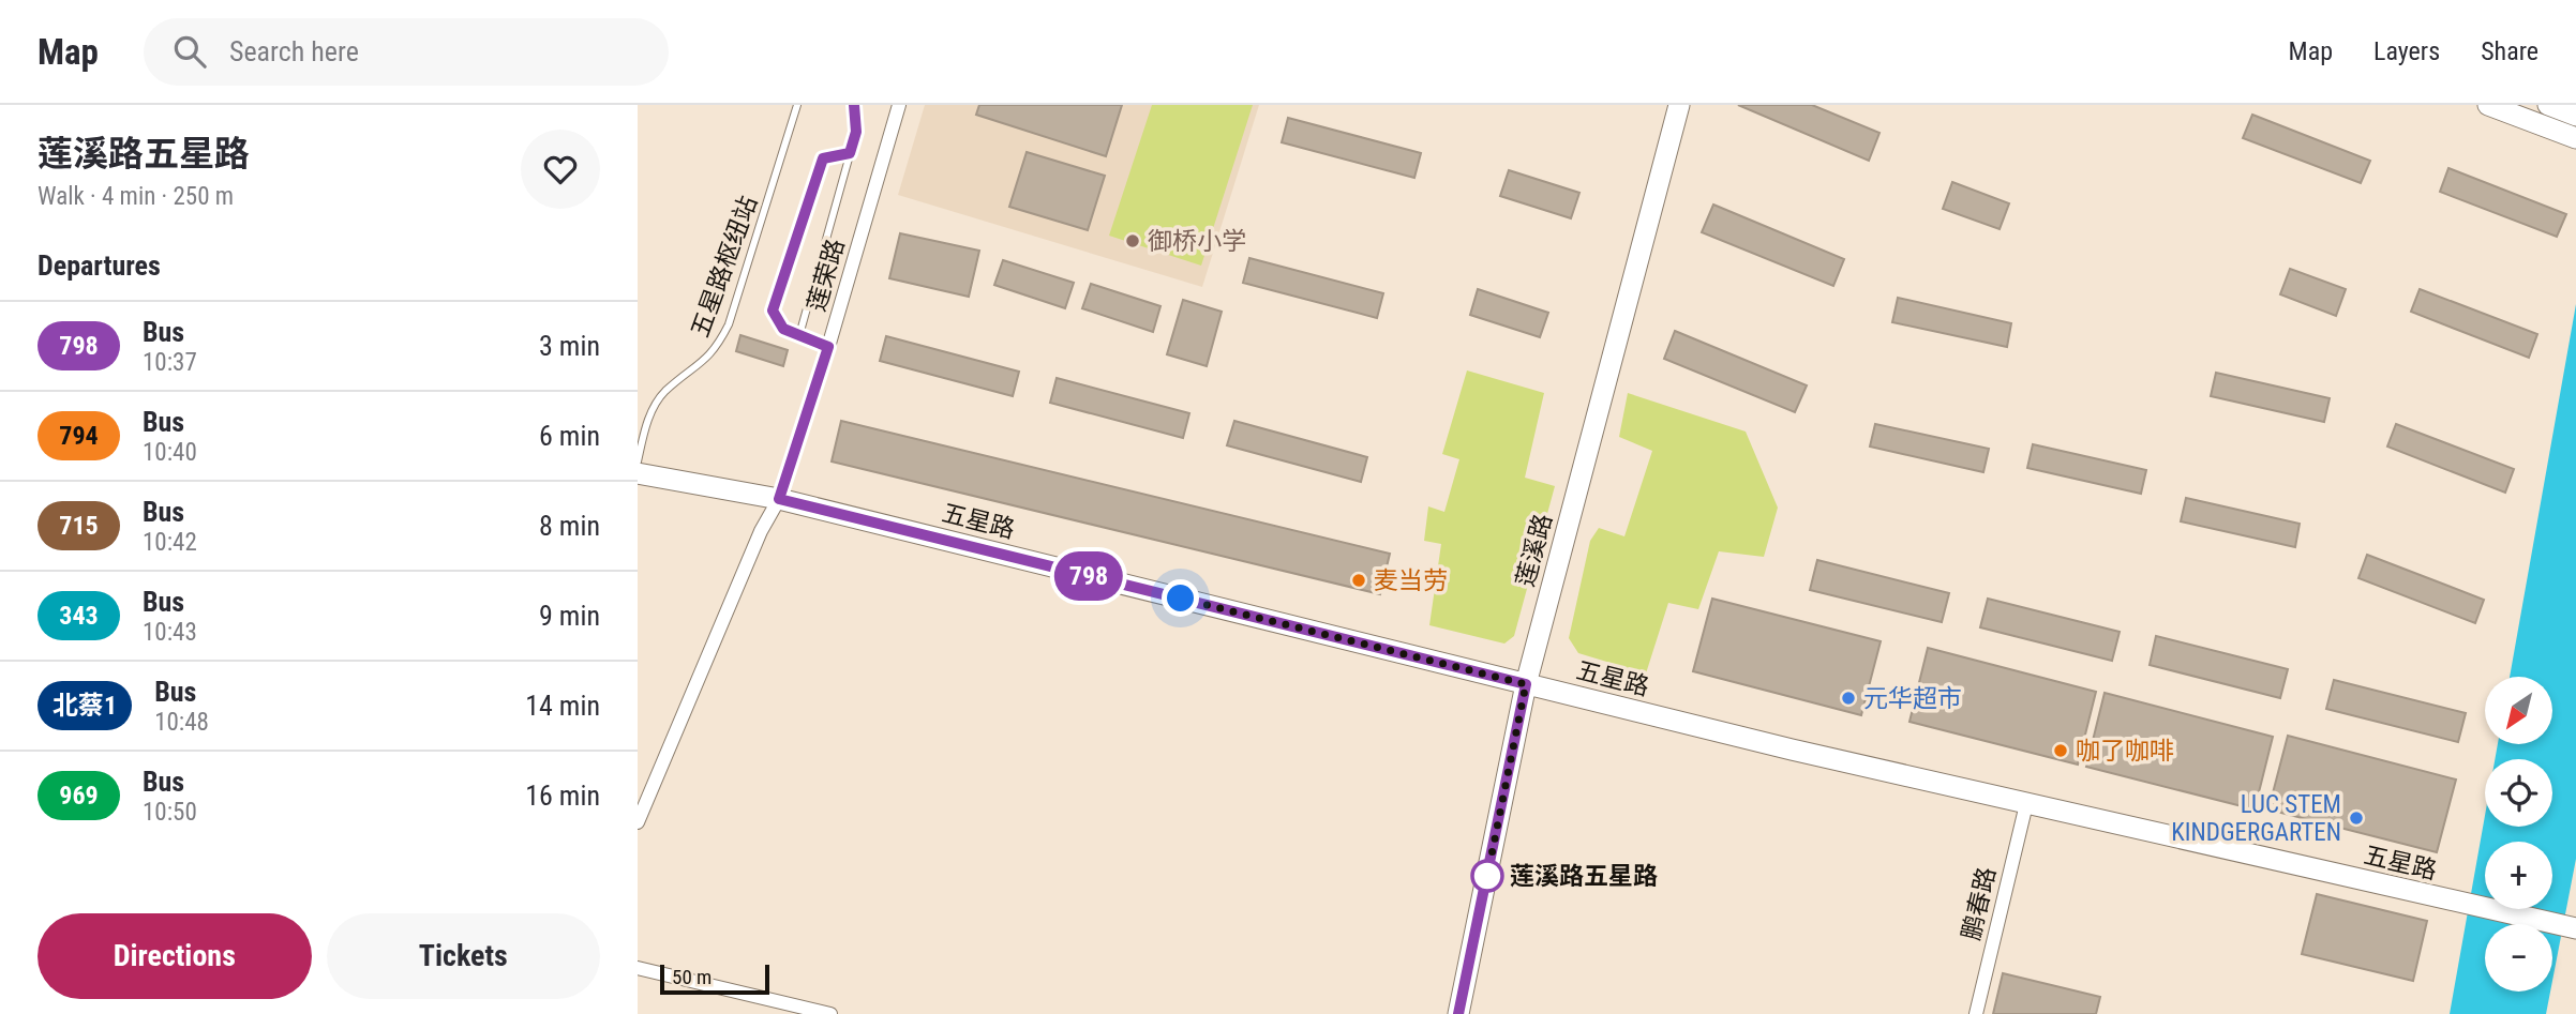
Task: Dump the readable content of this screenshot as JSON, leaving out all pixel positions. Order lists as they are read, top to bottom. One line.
{"streets":{"street":["莲荣路","五星路","莲溪路","鹏春路"],"lane":["五星路枢纽站"]},"crossings":[["莲荣路","五星路"],["五星路","莲溪路"],["五星路","鹏春路"]],"places":["御桥小学","麦当劳","元华超市","咖了咖啡","LUC STEM KINDGERGARTEN","莲溪路五星路"],"lines":["bus line 798"],"scale_bar":"50 m","north":"bottom left","page":{"header":"Map","search":"Search here","nav":["Map","Layers","Share"],"heading":[["莲溪路五星路","Walk · 4 min · 250 m"],"Departures"],"on_map":"798","list":[{"mark":"798","name":"Bus","note":"10:37","value":"3 min"},{"mark":"794","name":"Bus","note":"10:40","value":"6 min"},{"mark":"715","name":"Bus","note":"10:42","value":"8 min"},{"mark":"343","name":"Bus","note":"10:43","value":"9 min"},{"mark":"北蔡1","name":"Bus","note":"10:48","value":"14 min"},{"mark":"969","name":"Bus","note":"10:50","value":"16 min"}],"map_buttons":["+","−"],"buttons":["Directions","Tickets"],"scale":"50 m"}}
